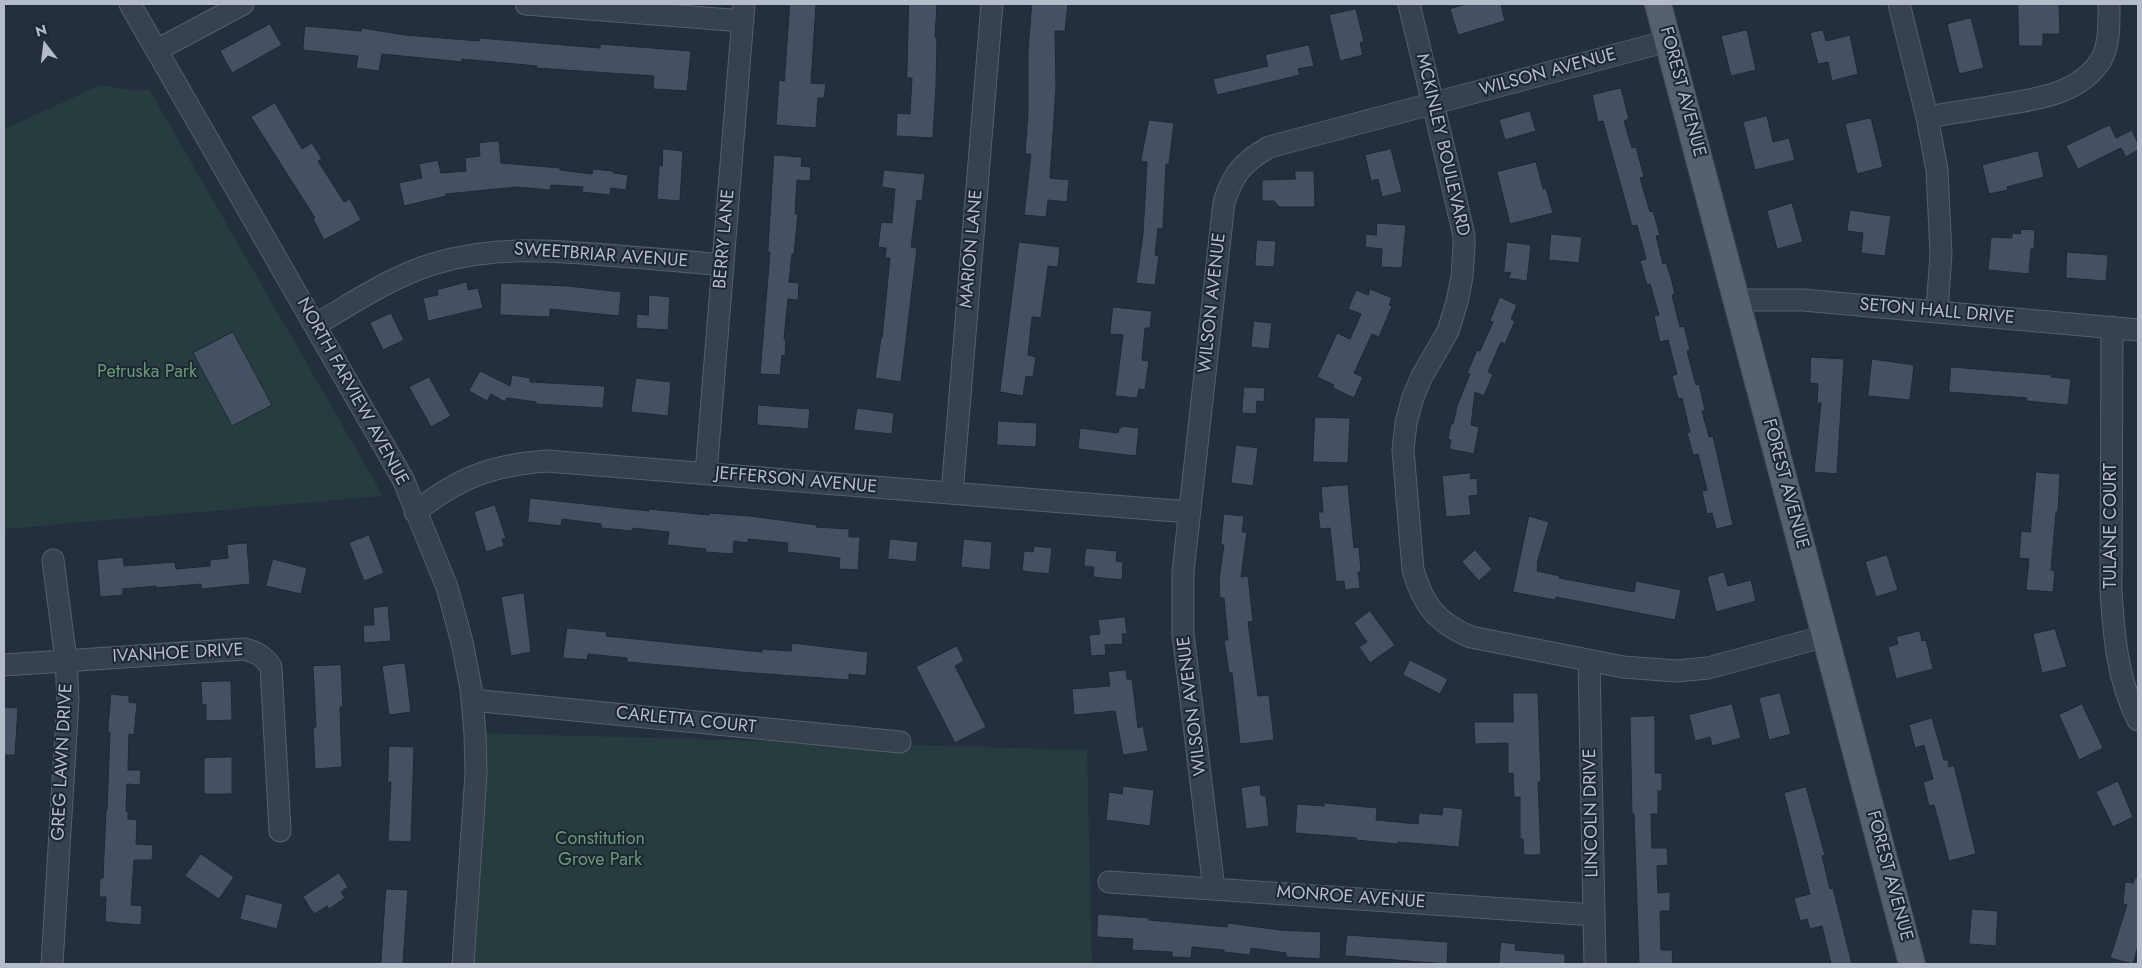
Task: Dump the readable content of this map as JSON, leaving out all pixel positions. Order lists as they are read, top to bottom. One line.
{"streets":{"main road":["FOREST AVENUE"],"street":["WILSON AVENUE","MCKINLEY BOULEVARD","BERRY LANE","MARION LANE","SWEETBRIAR AVENUE","SETON HALL DRIVE","NORTH FARVIEW AVENUE","JEFFERSON AVENUE","TULANE COURT","IVANHOE DRIVE","CARLETTA COURT","GREG LAWN DRIVE","LINCOLN DRIVE","MONROE AVENUE"]},"crossings":[["WILSON AVENUE","FOREST AVENUE"],["WILSON AVENUE","MCKINLEY BOULEVARD"],["WILSON AVENUE","JEFFERSON AVENUE"],["WILSON AVENUE","MONROE AVENUE"],["FOREST AVENUE","MCKINLEY BOULEVARD"],["FOREST AVENUE","SETON HALL DRIVE"],["MCKINLEY BOULEVARD","LINCOLN DRIVE"],["BERRY LANE","SWEETBRIAR AVENUE"],["BERRY LANE","JEFFERSON AVENUE"],["MARION LANE","JEFFERSON AVENUE"],["SWEETBRIAR AVENUE","NORTH FARVIEW AVENUE"],["SETON HALL DRIVE","TULANE COURT"],["NORTH FARVIEW AVENUE","JEFFERSON AVENUE"],["NORTH FARVIEW AVENUE","CARLETTA COURT"],["IVANHOE DRIVE","GREG LAWN DRIVE"],["LINCOLN DRIVE","MONROE AVENUE"]],"parks":["Petruska Park","Constitution Grove Park"],"north":"top"}
